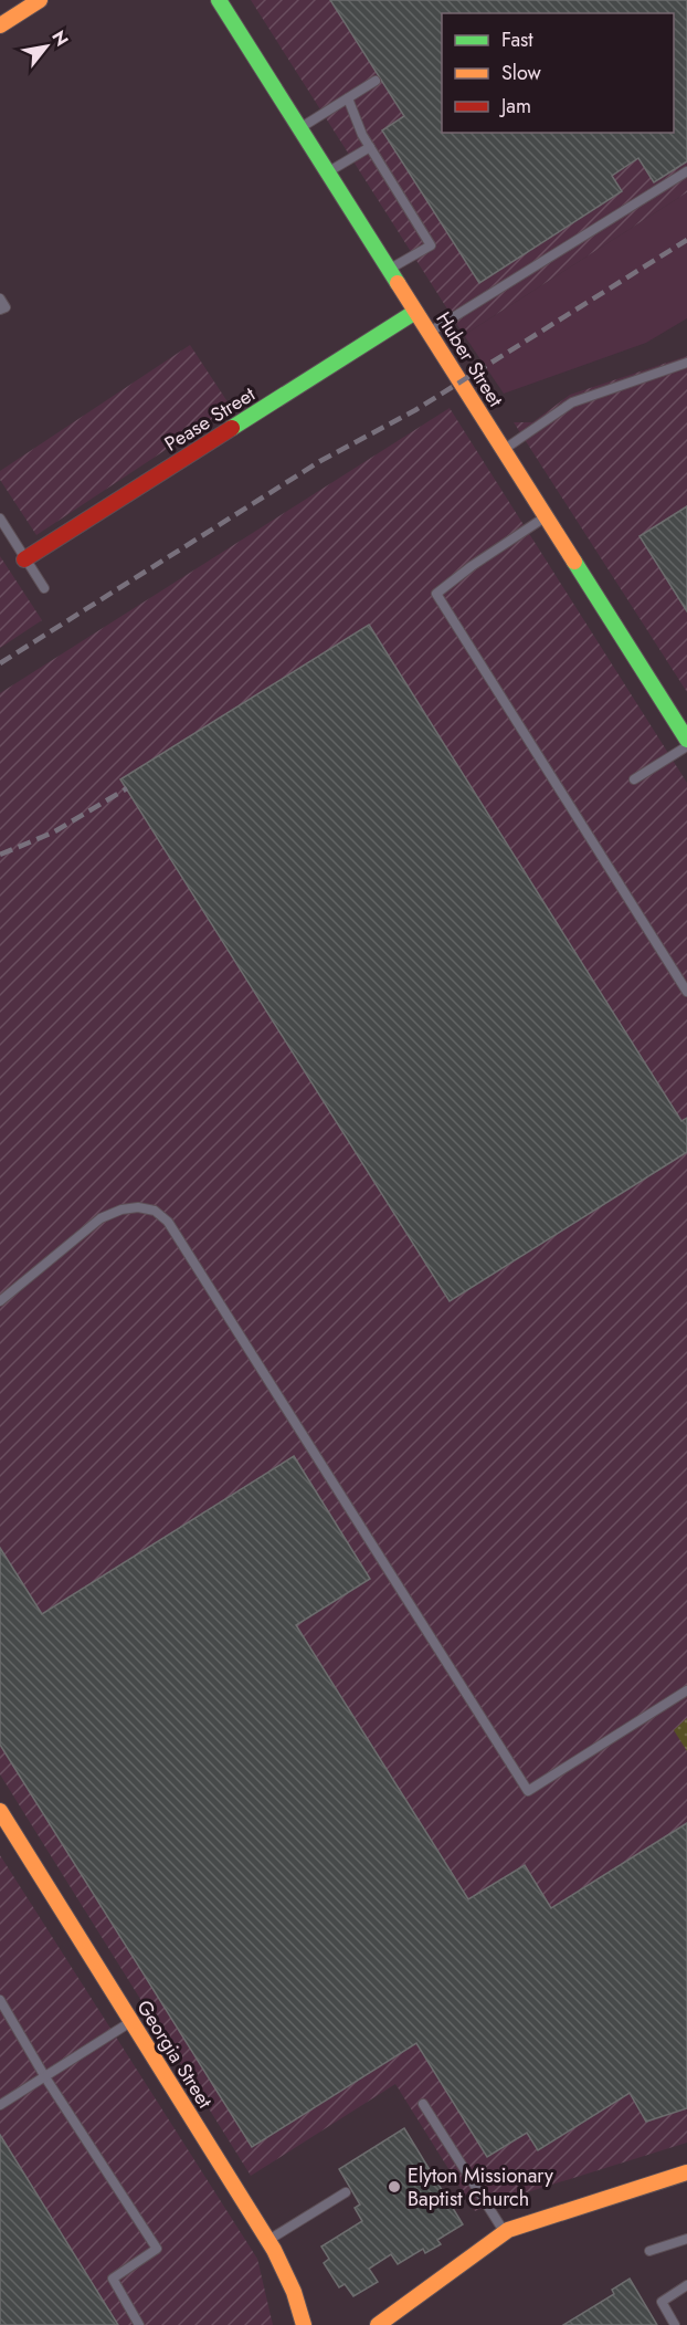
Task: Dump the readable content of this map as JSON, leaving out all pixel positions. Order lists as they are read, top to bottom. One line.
{"streets":{"street":["Huber Street","Pease Street","Georgia Street"]},"crossings":[["Huber Street","Pease Street"]],"places":["Elyton Missionary Baptist Church"],"legend":["Fast","Slow","Jam"],"north":"top right"}
